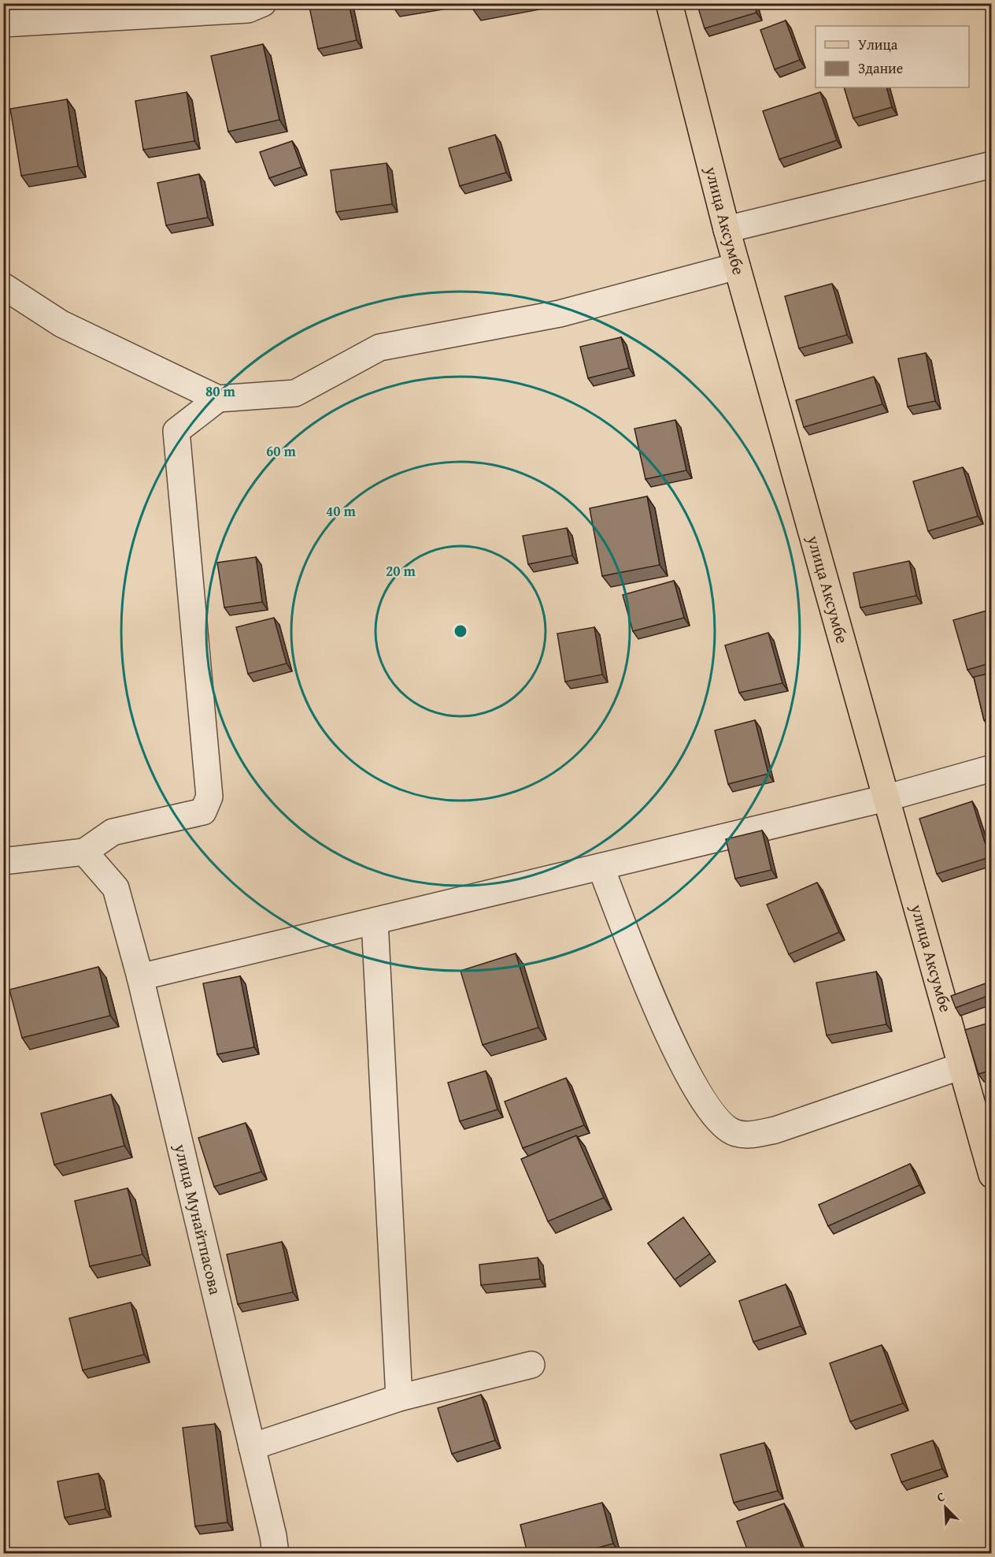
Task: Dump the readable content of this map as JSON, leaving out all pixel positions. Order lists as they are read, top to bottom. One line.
{"streets":{"main road":["улица Аксумбе"],"street":["улица Мунайтпасова"]},"legend":["Улица","Здание"],"north":"top left","rings":["80 m","60 m","40 m","20 m"]}
